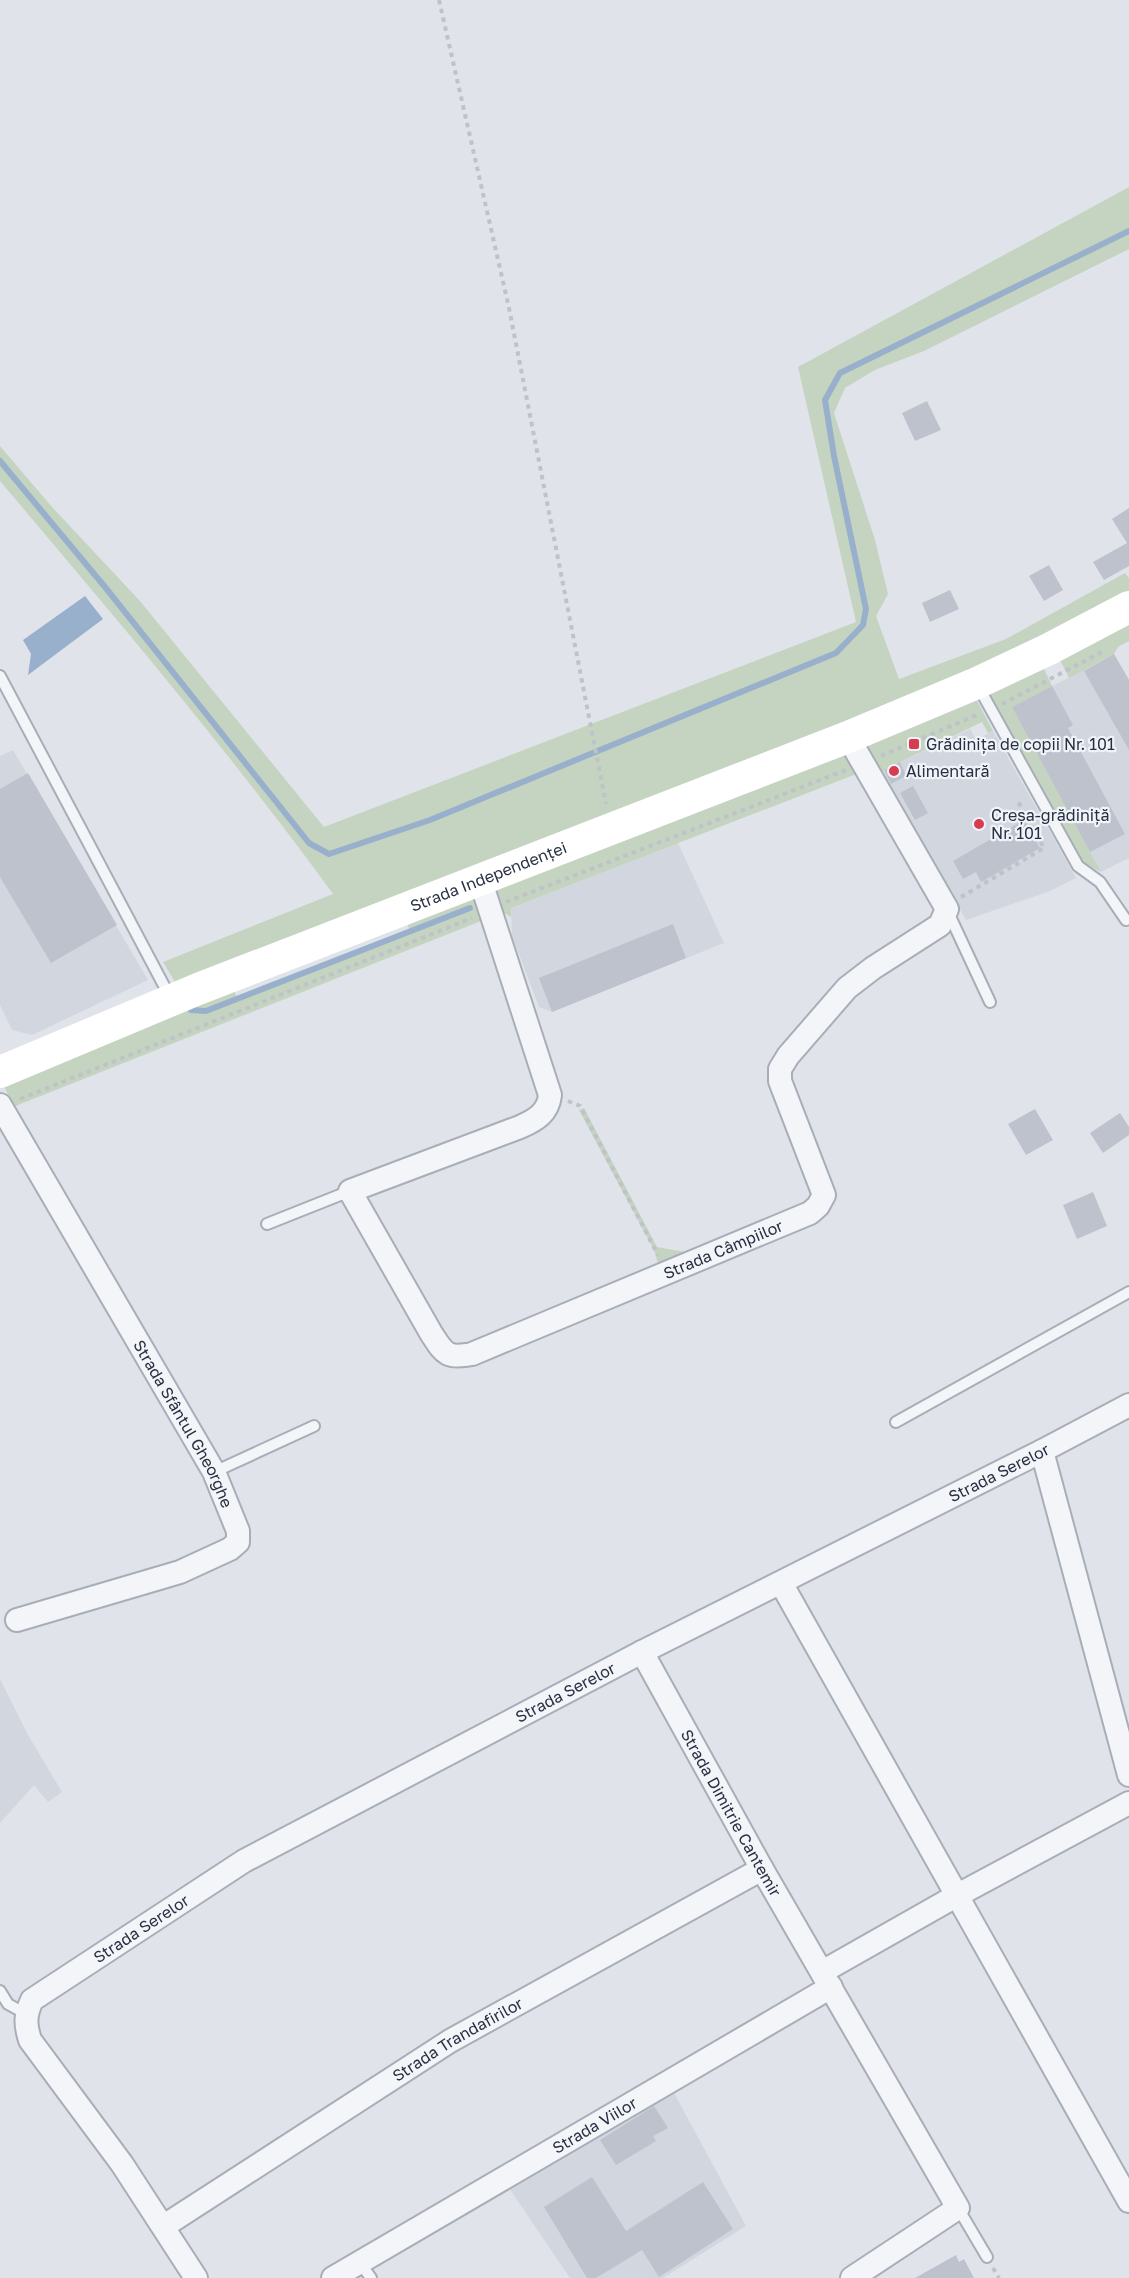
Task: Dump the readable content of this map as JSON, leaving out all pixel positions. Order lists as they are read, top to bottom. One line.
{"streets":{"main road":["Strada Independenței"],"street":["Strada Câmpiilor","Strada Sfântul Gheorghe","Strada Serelor","Strada Dimitrie Cantemir","Strada Trandafirilor","Strada Viilor"]},"crossings":[["Strada Serelor","Strada Dimitrie Cantemir"],["Strada Dimitrie Cantemir","Strada Trandafirilor"],["Strada Dimitrie Cantemir","Strada Viilor"]],"places":{"transit":["Grădinița de copii Nr. 101"],"other":["Alimentară","Creșa-grădiniță Nr. 101"]}}
